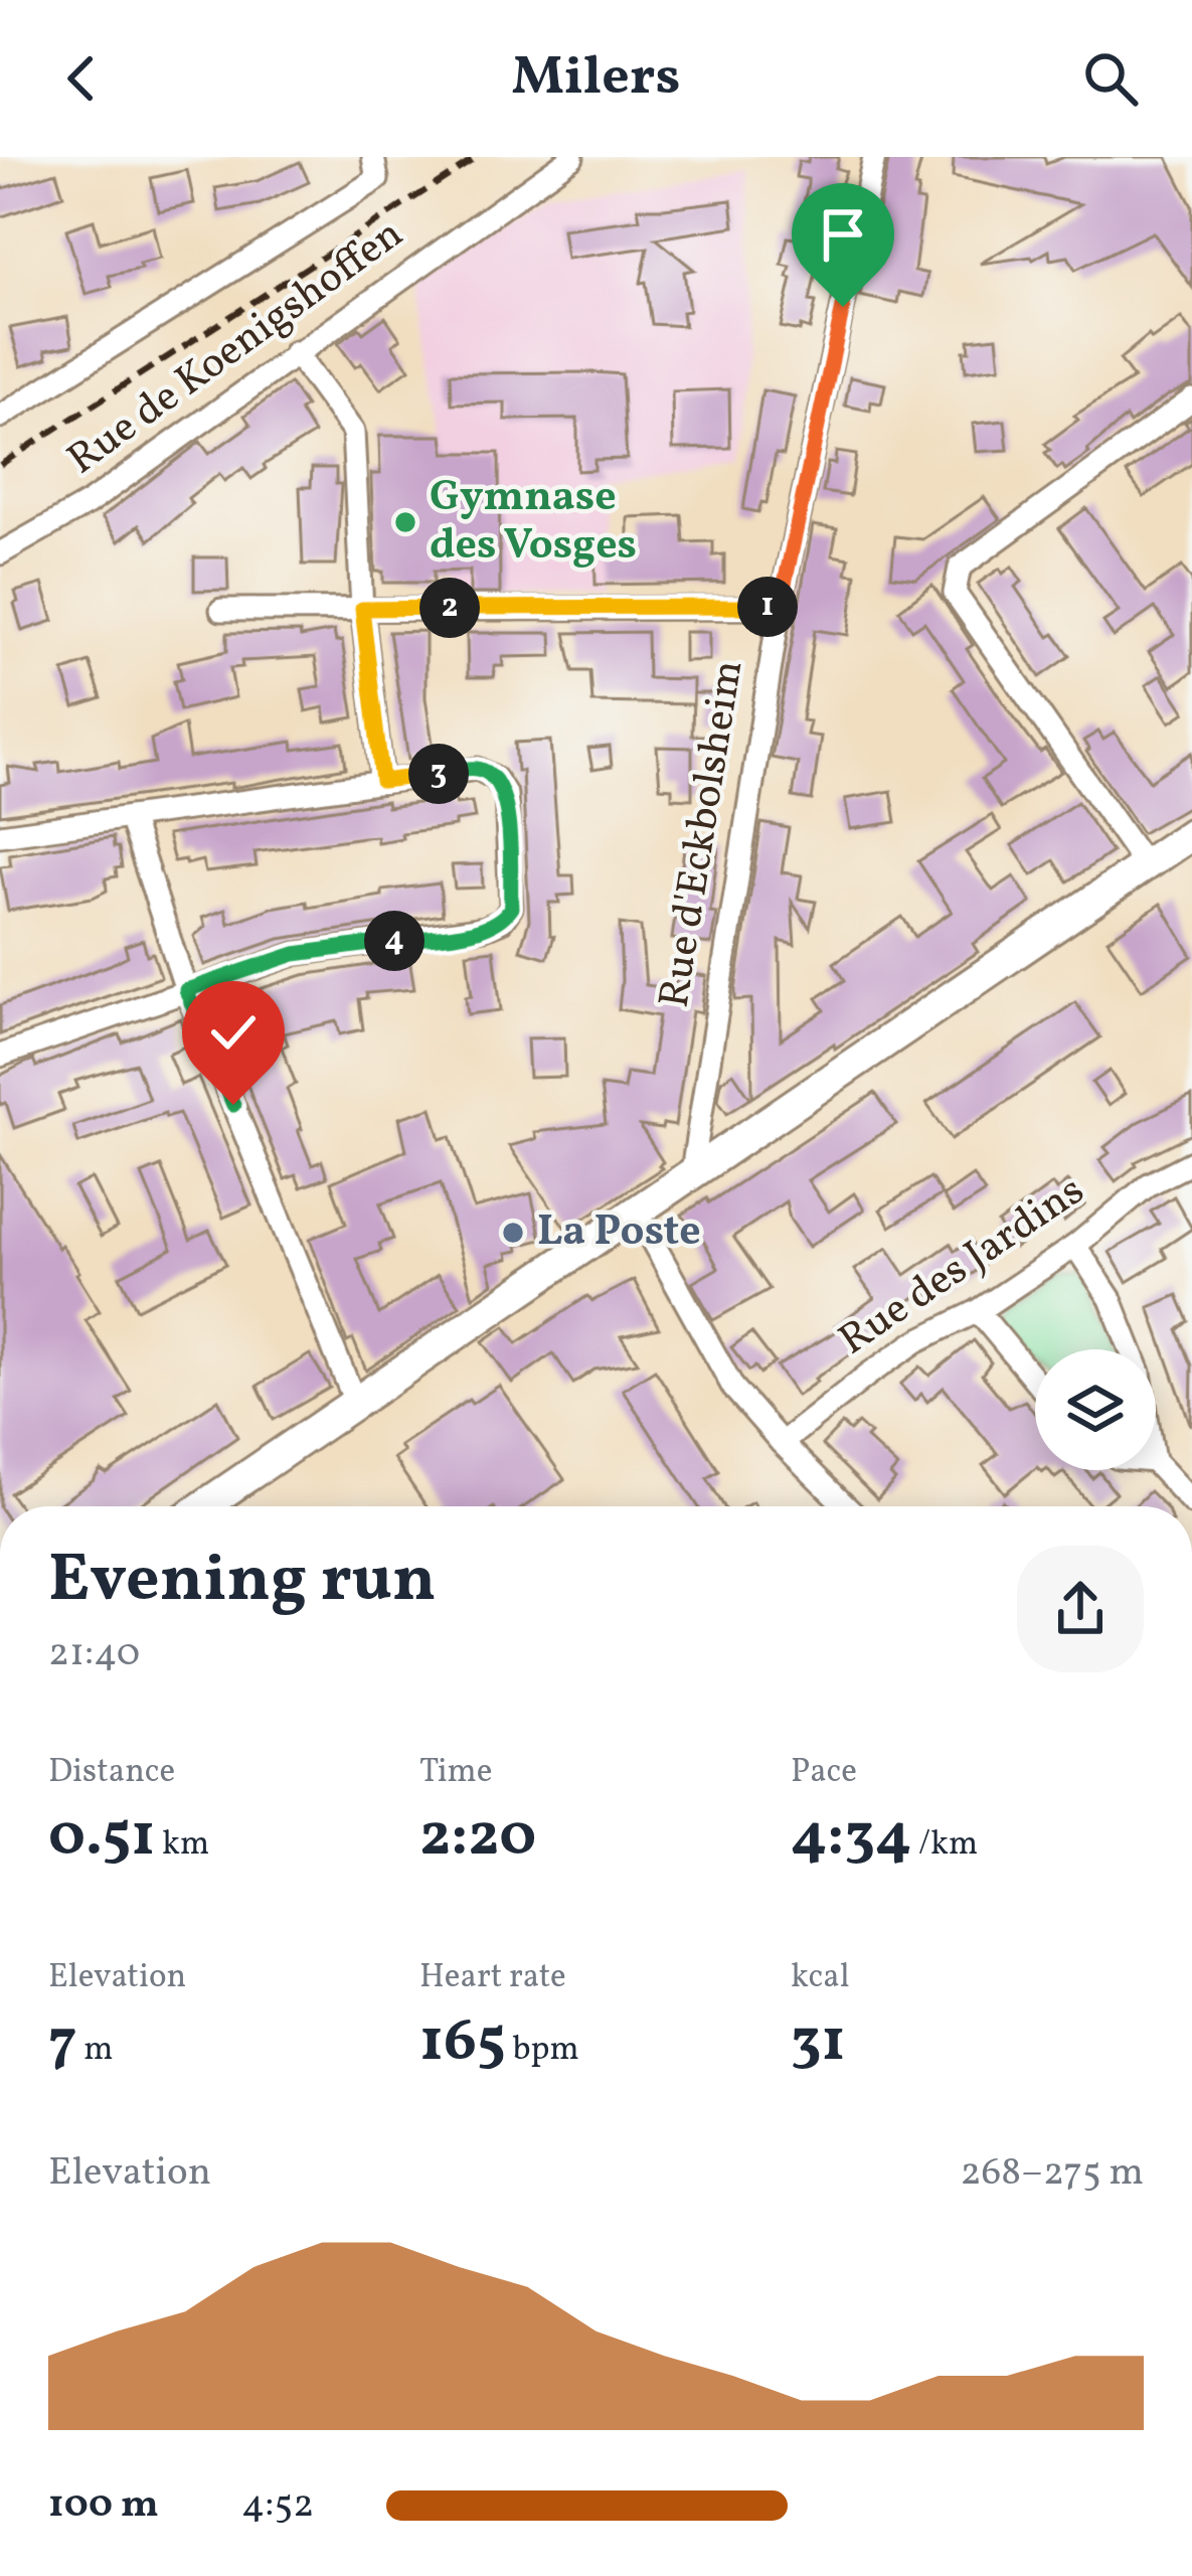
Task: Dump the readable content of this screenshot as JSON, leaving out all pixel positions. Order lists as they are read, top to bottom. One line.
{"streets":{"street":["Rue de Koenigshoffen","Rue d'Eckbolsheim","Rue des Jardins"]},"places":["Gymnase des Vosges","La Poste"],"page":{"header":"Milers","pins":["1","2","3","4"],"heading":["Evening run","21:40"],"stats":[["Distance","0.51 km"],["Time","2:20"],["Pace","4:34 /km"],["Elevation","7 m"],["Heart rate","165 bpm"],["kcal","31"]],"chart":["Elevation","268–275 m"],"list":[{"name":"100 m","note":"4:52"}]}}
